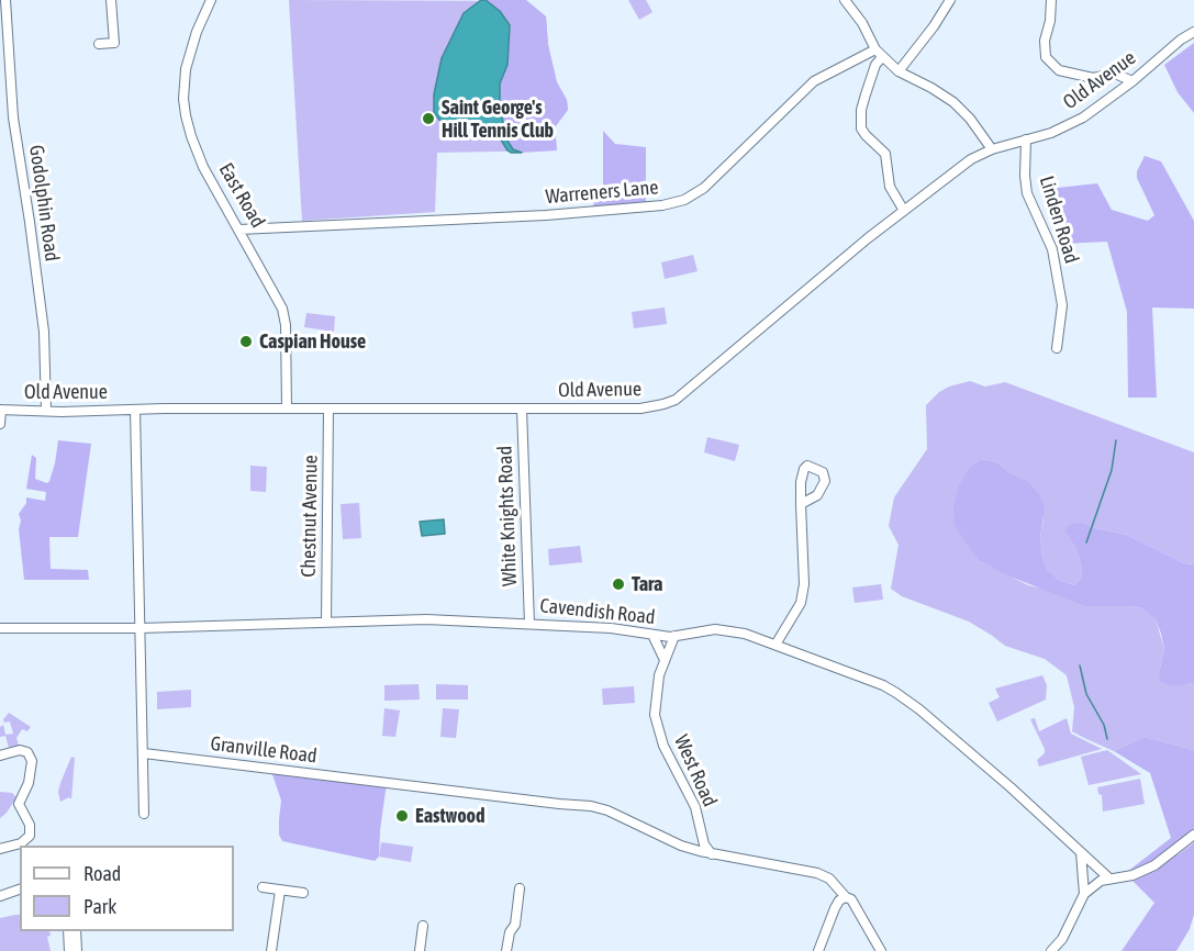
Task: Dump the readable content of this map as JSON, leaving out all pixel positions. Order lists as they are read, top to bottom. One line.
{"streets":{"street":["Old Avenue","Warreners Lane","East Road","Godolphin Road","Linden Road","Chestnut Avenue","White Knights Road","Cavendish Road","Granville Road","West Road"]},"crossings":[["Old Avenue","East Road"],["Old Avenue","Godolphin Road"],["Old Avenue","Linden Road"],["Old Avenue","Chestnut Avenue"],["Old Avenue","White Knights Road"],["Warreners Lane","East Road"],["Chestnut Avenue","Cavendish Road"],["White Knights Road","Cavendish Road"],["Cavendish Road","West Road"],["Granville Road","West Road"]],"places":["Saint George's Hill Tennis Club","Caspian House","Tara","Eastwood"],"legend":["Road","Park"]}
